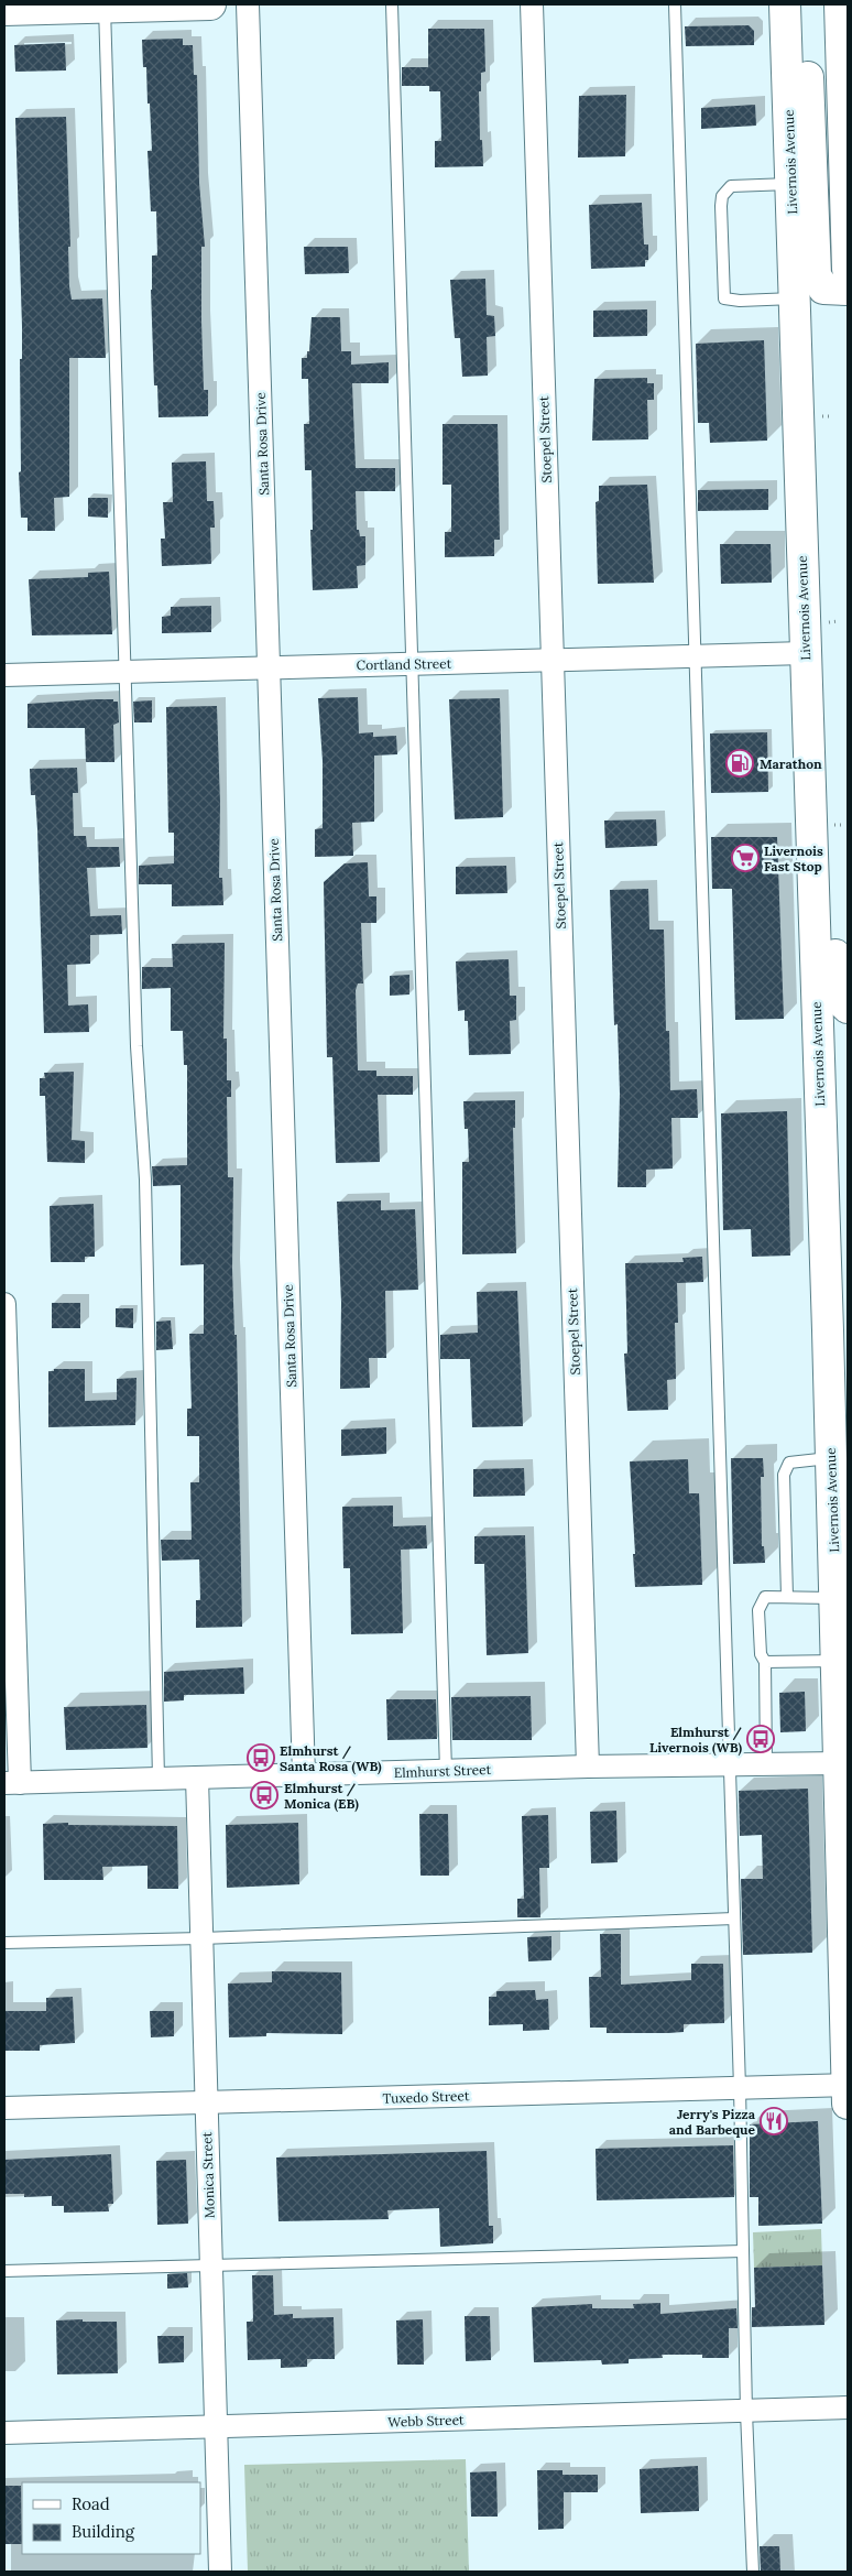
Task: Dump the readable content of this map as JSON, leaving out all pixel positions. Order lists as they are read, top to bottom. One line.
{"streets":{"main road":["Livernois Avenue"],"street":["Stoepel Street","Santa Rosa Drive","Cortland Street","Elmhurst Street","Tuxedo Street","Monica Street","Webb Street"]},"crossings":[["Livernois Avenue","Cortland Street"],["Livernois Avenue","Elmhurst Street"],["Livernois Avenue","Tuxedo Street"],["Stoepel Street","Cortland Street"],["Stoepel Street","Elmhurst Street"],["Santa Rosa Drive","Cortland Street"],["Santa Rosa Drive","Elmhurst Street"],["Elmhurst Street","Monica Street"],["Tuxedo Street","Monica Street"],["Monica Street","Webb Street"]],"places":{"fuel station":["Marathon"],"supermarket":["Livernois Fast Stop"],"bus stop":["Elmhurst / Livernois (WB)","Elmhurst / Santa Rosa (WB)","Elmhurst / Monica (EB)"],"restaurant":["Jerry's Pizza and Barbeque"]},"legend":["Road","Building"]}
